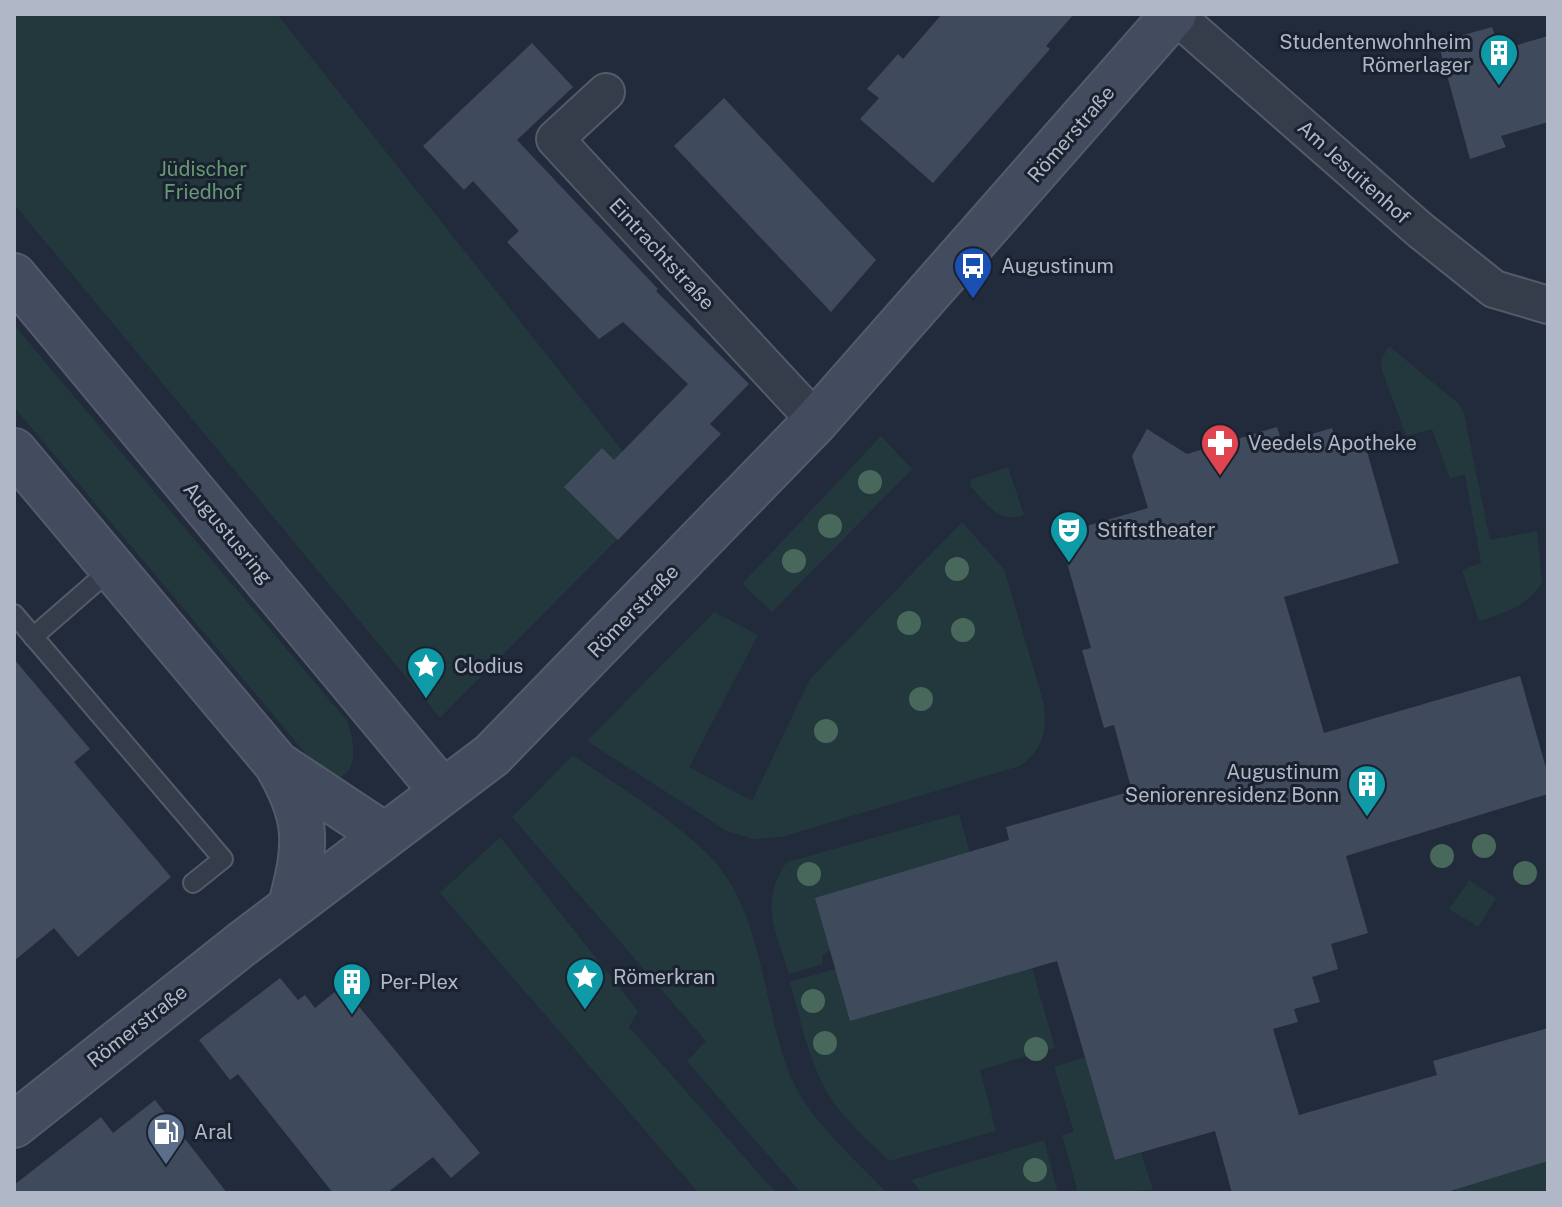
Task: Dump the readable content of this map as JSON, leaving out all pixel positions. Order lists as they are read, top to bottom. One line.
{"streets":{"main road":["Römerstraße","Augustusring"],"street":["Am Jesuitenhof","Eintrachtstraße"]},"crossings":[["Römerstraße","Am Jesuitenhof"],["Römerstraße","Eintrachtstraße"],["Römerstraße","Augustusring"]],"parks":["Jüdischer Friedhof"],"places":{"building":["Studentenwohnheim Römerlager","Augustinum Seniorenresidenz Bonn","Per-Plex"],"bus stop":["Augustinum"],"pharmacy":["Veedels Apotheke"],"theatre":["Stiftstheater"],"place":["Clodius","Römerkran"],"fuel station":["Aral"]}}
